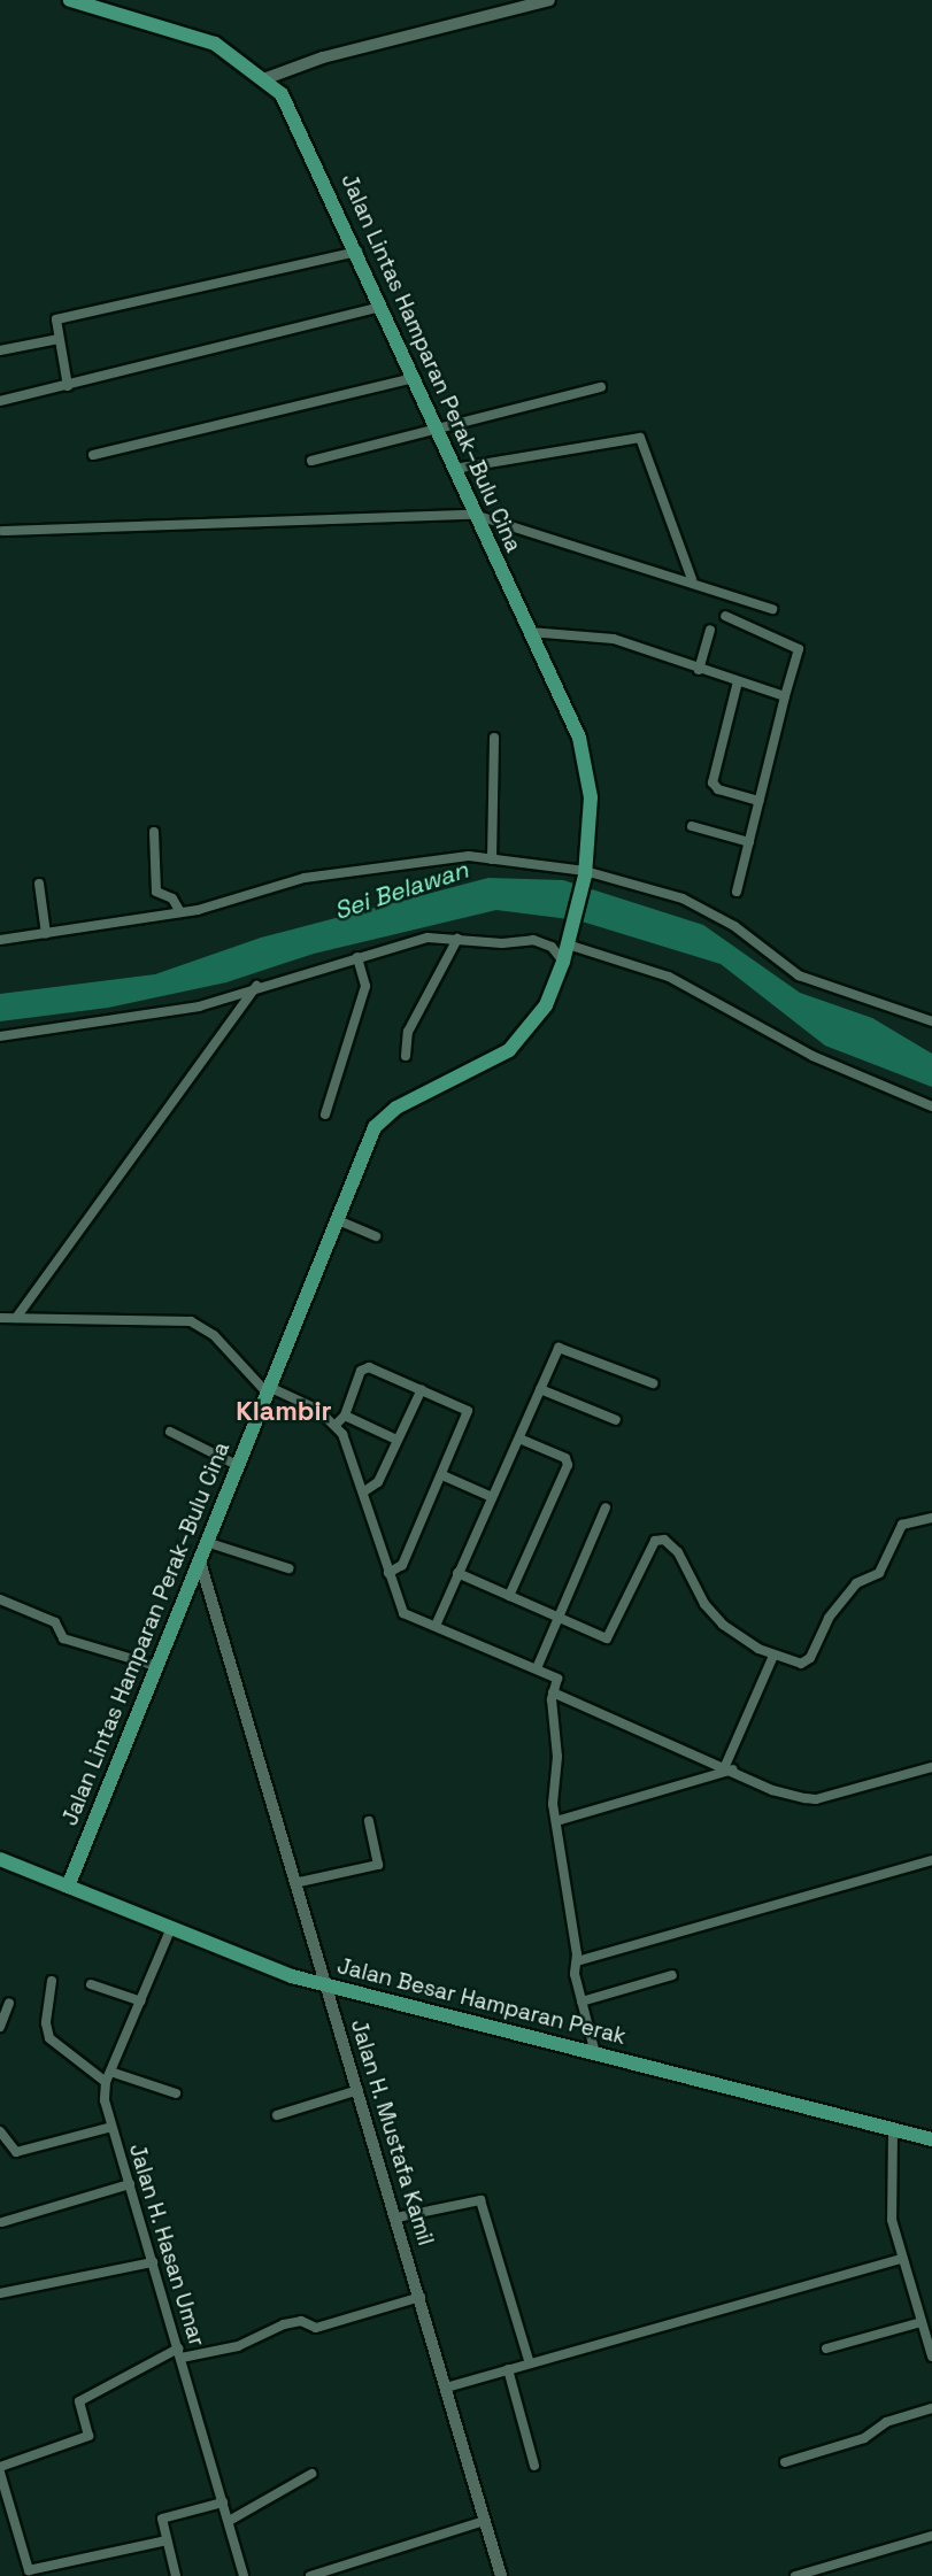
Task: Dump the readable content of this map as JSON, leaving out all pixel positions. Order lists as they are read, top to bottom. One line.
{"streets":{"main road":["Jalan Lintas Hamparan Perak–Bulu Cina","Jalan Besar Hamparan Perak"],"street":["Jalan H. Mustafa Kamil","Jalan H. Hasan Umar"]},"crossings":[["Jalan Lintas Hamparan Perak–Bulu Cina","Jalan Besar Hamparan Perak"],["Jalan Lintas Hamparan Perak–Bulu Cina","Jalan H. Mustafa Kamil"],["Jalan Besar Hamparan Perak","Jalan H. Mustafa Kamil"]],"districts":["Klambir"],"water":["Sei Belawan"]}
